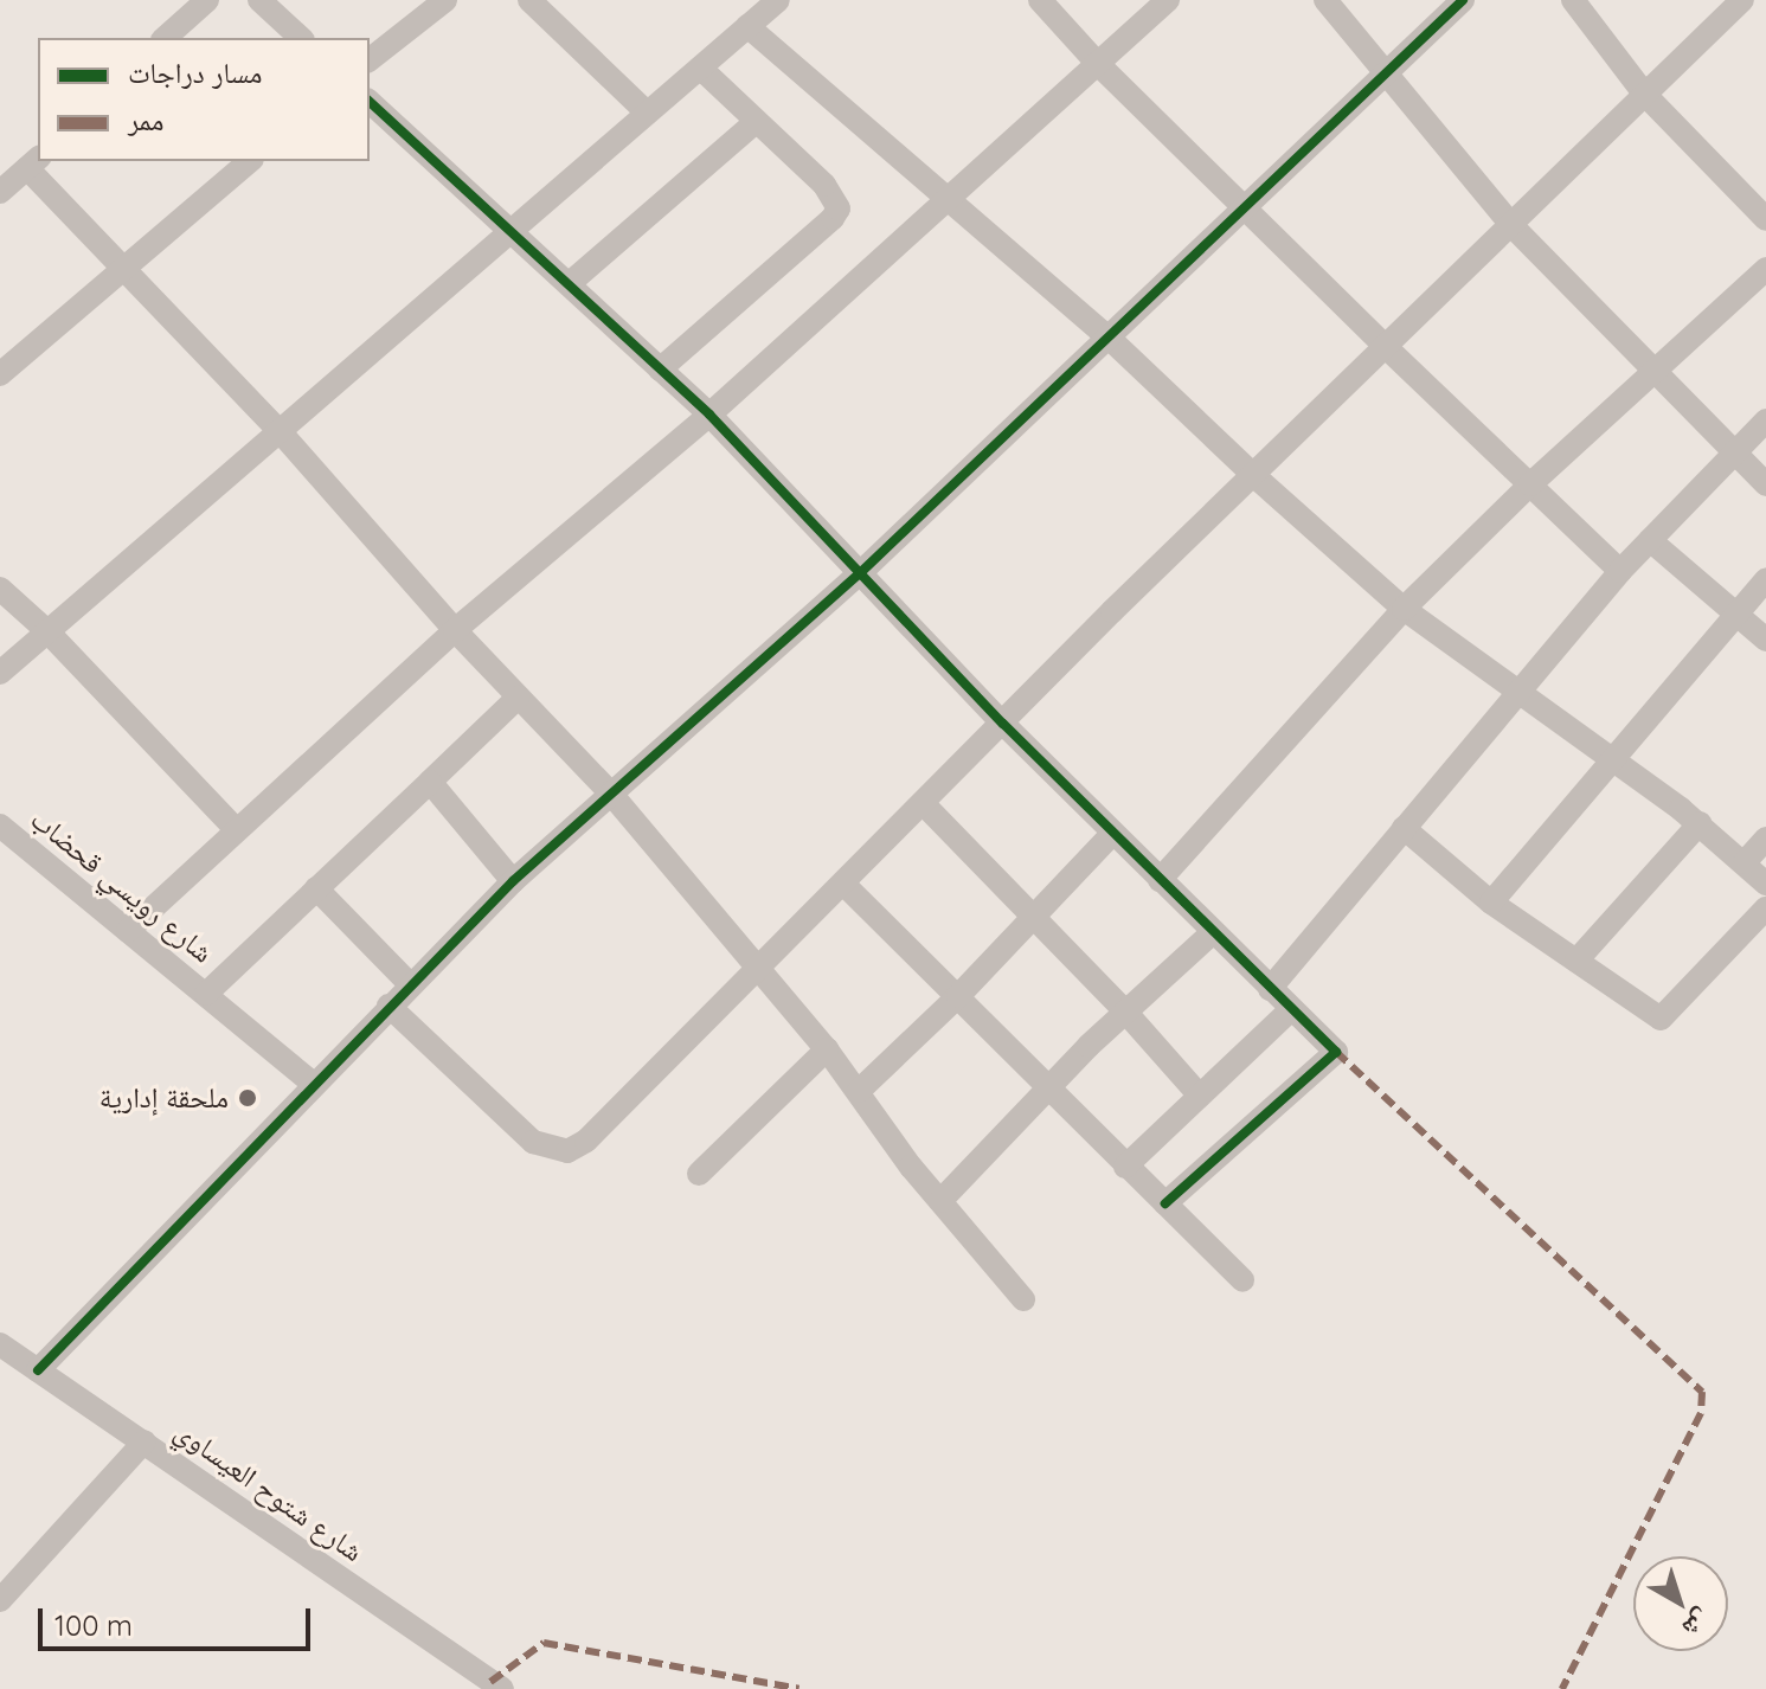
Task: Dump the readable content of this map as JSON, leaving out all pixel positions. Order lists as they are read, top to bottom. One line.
{"streets":{"street":["شارع رويسي قحضاب","شارع شتوح العيساوي"]},"places":["ملحقة إدارية"],"legend":["مسار دراجات","ممر"],"scale_bar":"100 m","north":"bottom right"}
